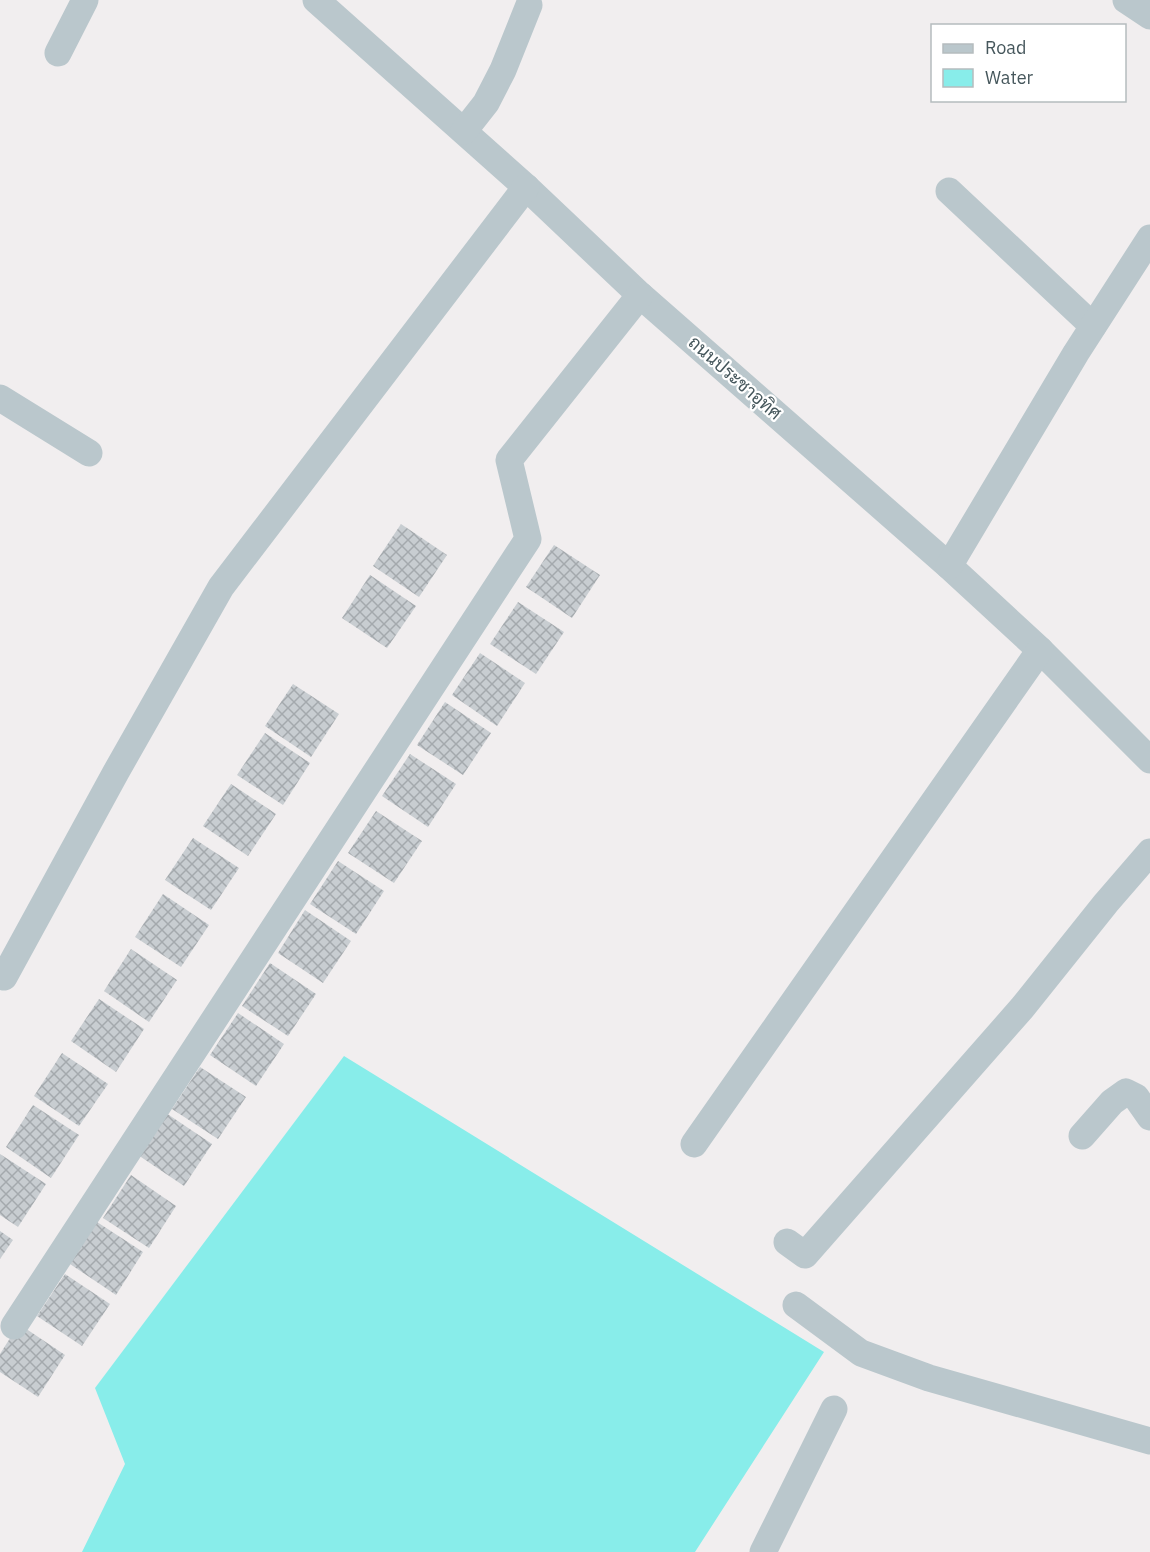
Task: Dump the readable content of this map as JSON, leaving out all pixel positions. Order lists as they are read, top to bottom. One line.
{"streets":{"street":["ถนนประชาอุทิศ"]},"legend":["Road","Water"]}
